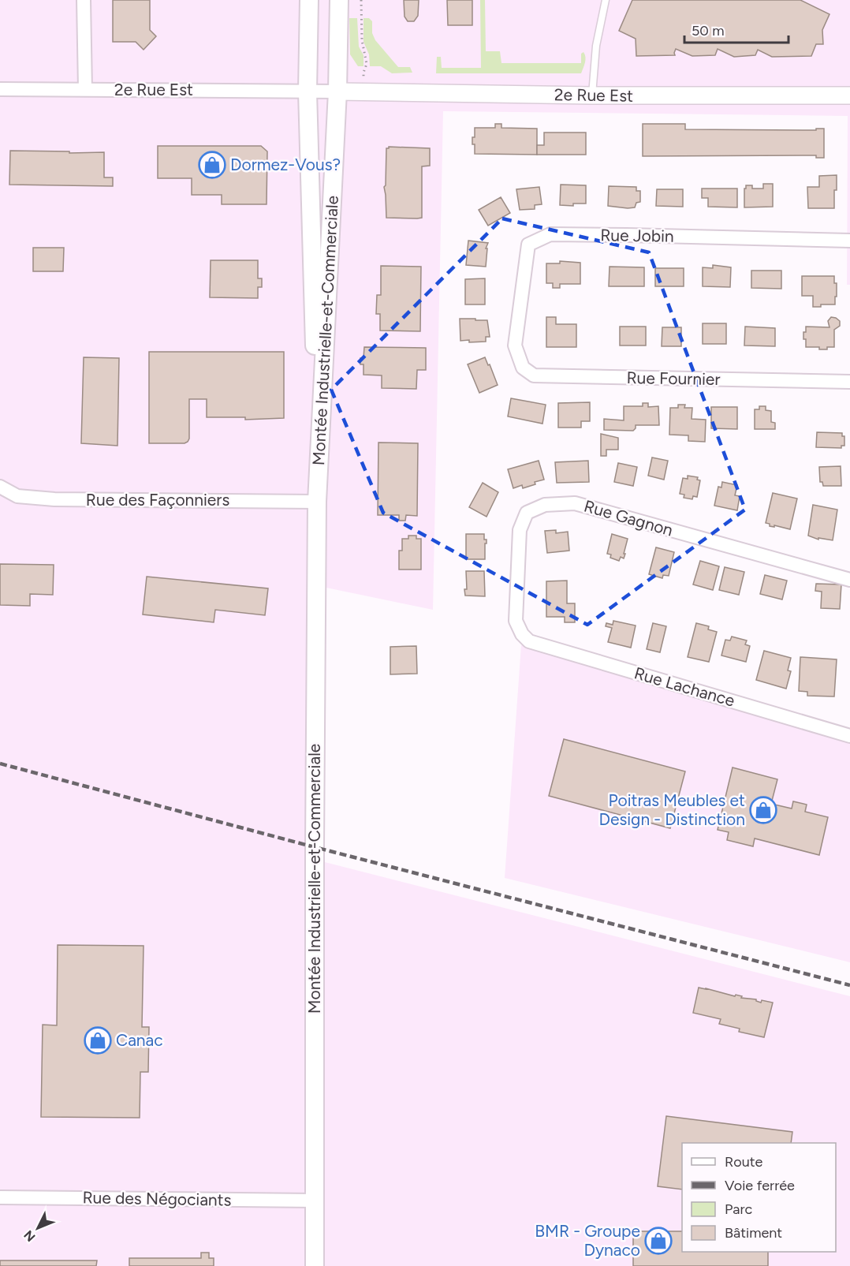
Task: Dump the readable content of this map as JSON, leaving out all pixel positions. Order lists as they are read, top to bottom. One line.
{"streets":{"main road":["Montée Industrielle-et-Commerciale"],"street":["2e Rue Est","Rue Jobin","Rue Fournier","Rue des Façonniers","Rue Gagnon","Rue Lachance","Rue des Négociants"]},"crossings":[["2e Rue Est","Montée Industrielle-et-Commerciale"],["Rue Jobin","Rue Fournier"],["Montée Industrielle-et-Commerciale","Rue des Façonniers"],["Montée Industrielle-et-Commerciale","Rue des Négociants"],["Rue Gagnon","Rue Lachance"]],"places":{"shop":["Dormez-Vous?","Poitras Meubles et Design - Distinction","Canac","BMR - Groupe Dynaco"]},"legend":["Route","Voie ferrée","Parc","Bâtiment"],"scale_bar":"50 m","north":"bottom left"}
